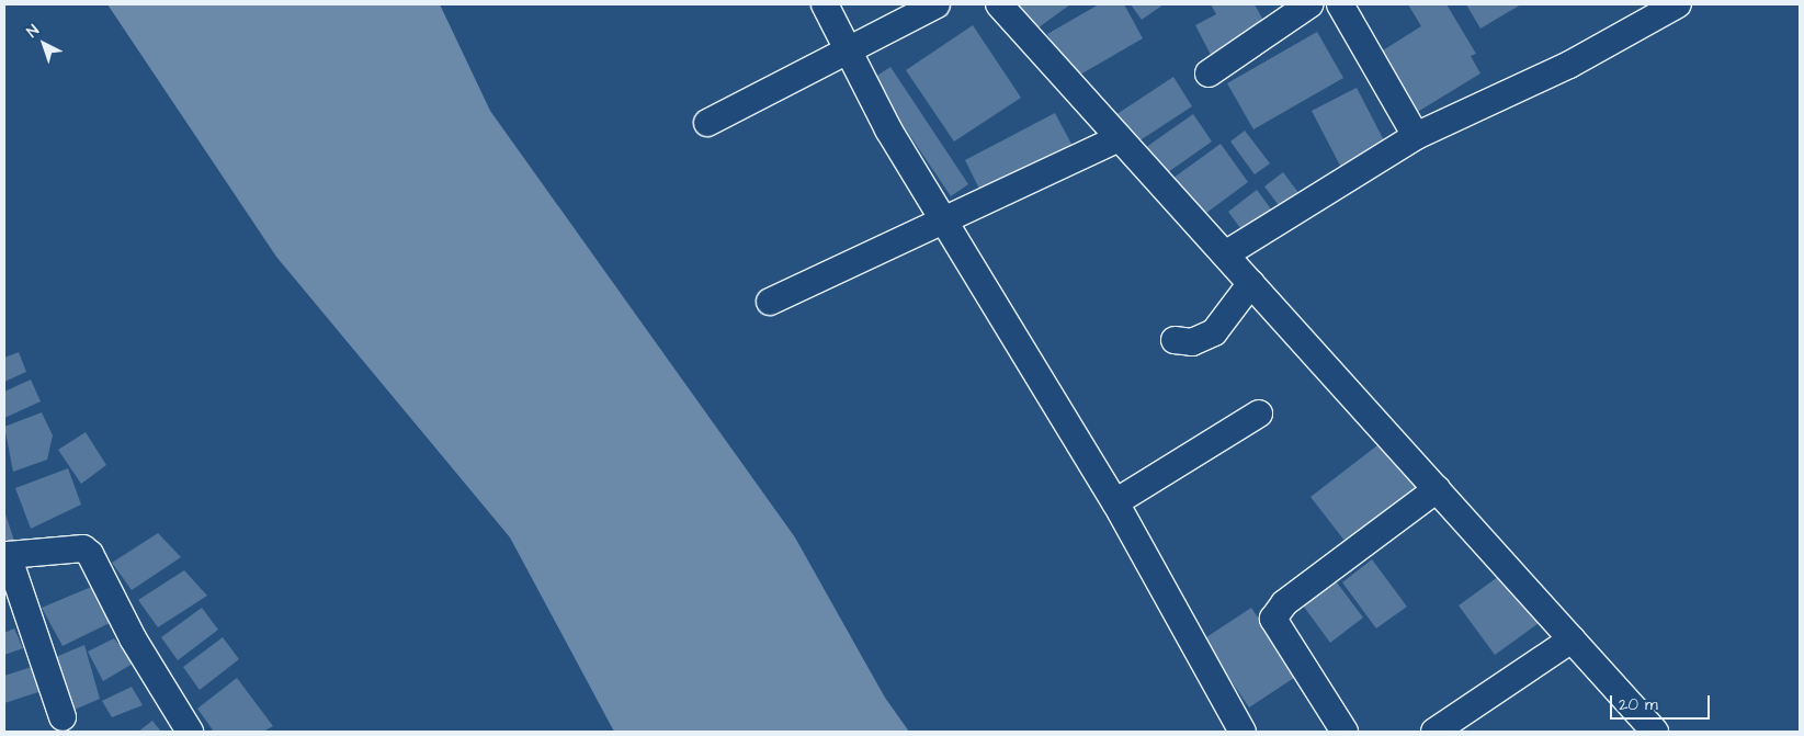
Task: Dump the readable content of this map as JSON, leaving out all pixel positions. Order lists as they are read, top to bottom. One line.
{"scale_bar":"20 m","north":"top left"}
